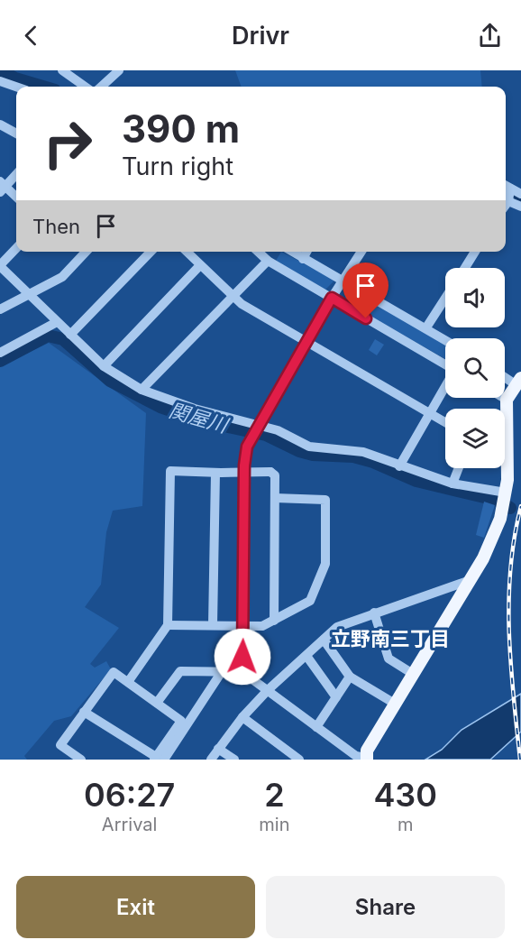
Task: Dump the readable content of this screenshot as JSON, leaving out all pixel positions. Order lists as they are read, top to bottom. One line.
{"districts":["立野南三丁目"],"water":["関屋川"],"page":{"header":"Drivr","turn":["390 m","Turn right"],"then":"Then","eta":["06:27","Arrival","2","min","430","m"],"buttons":["Exit","Share"]}}
